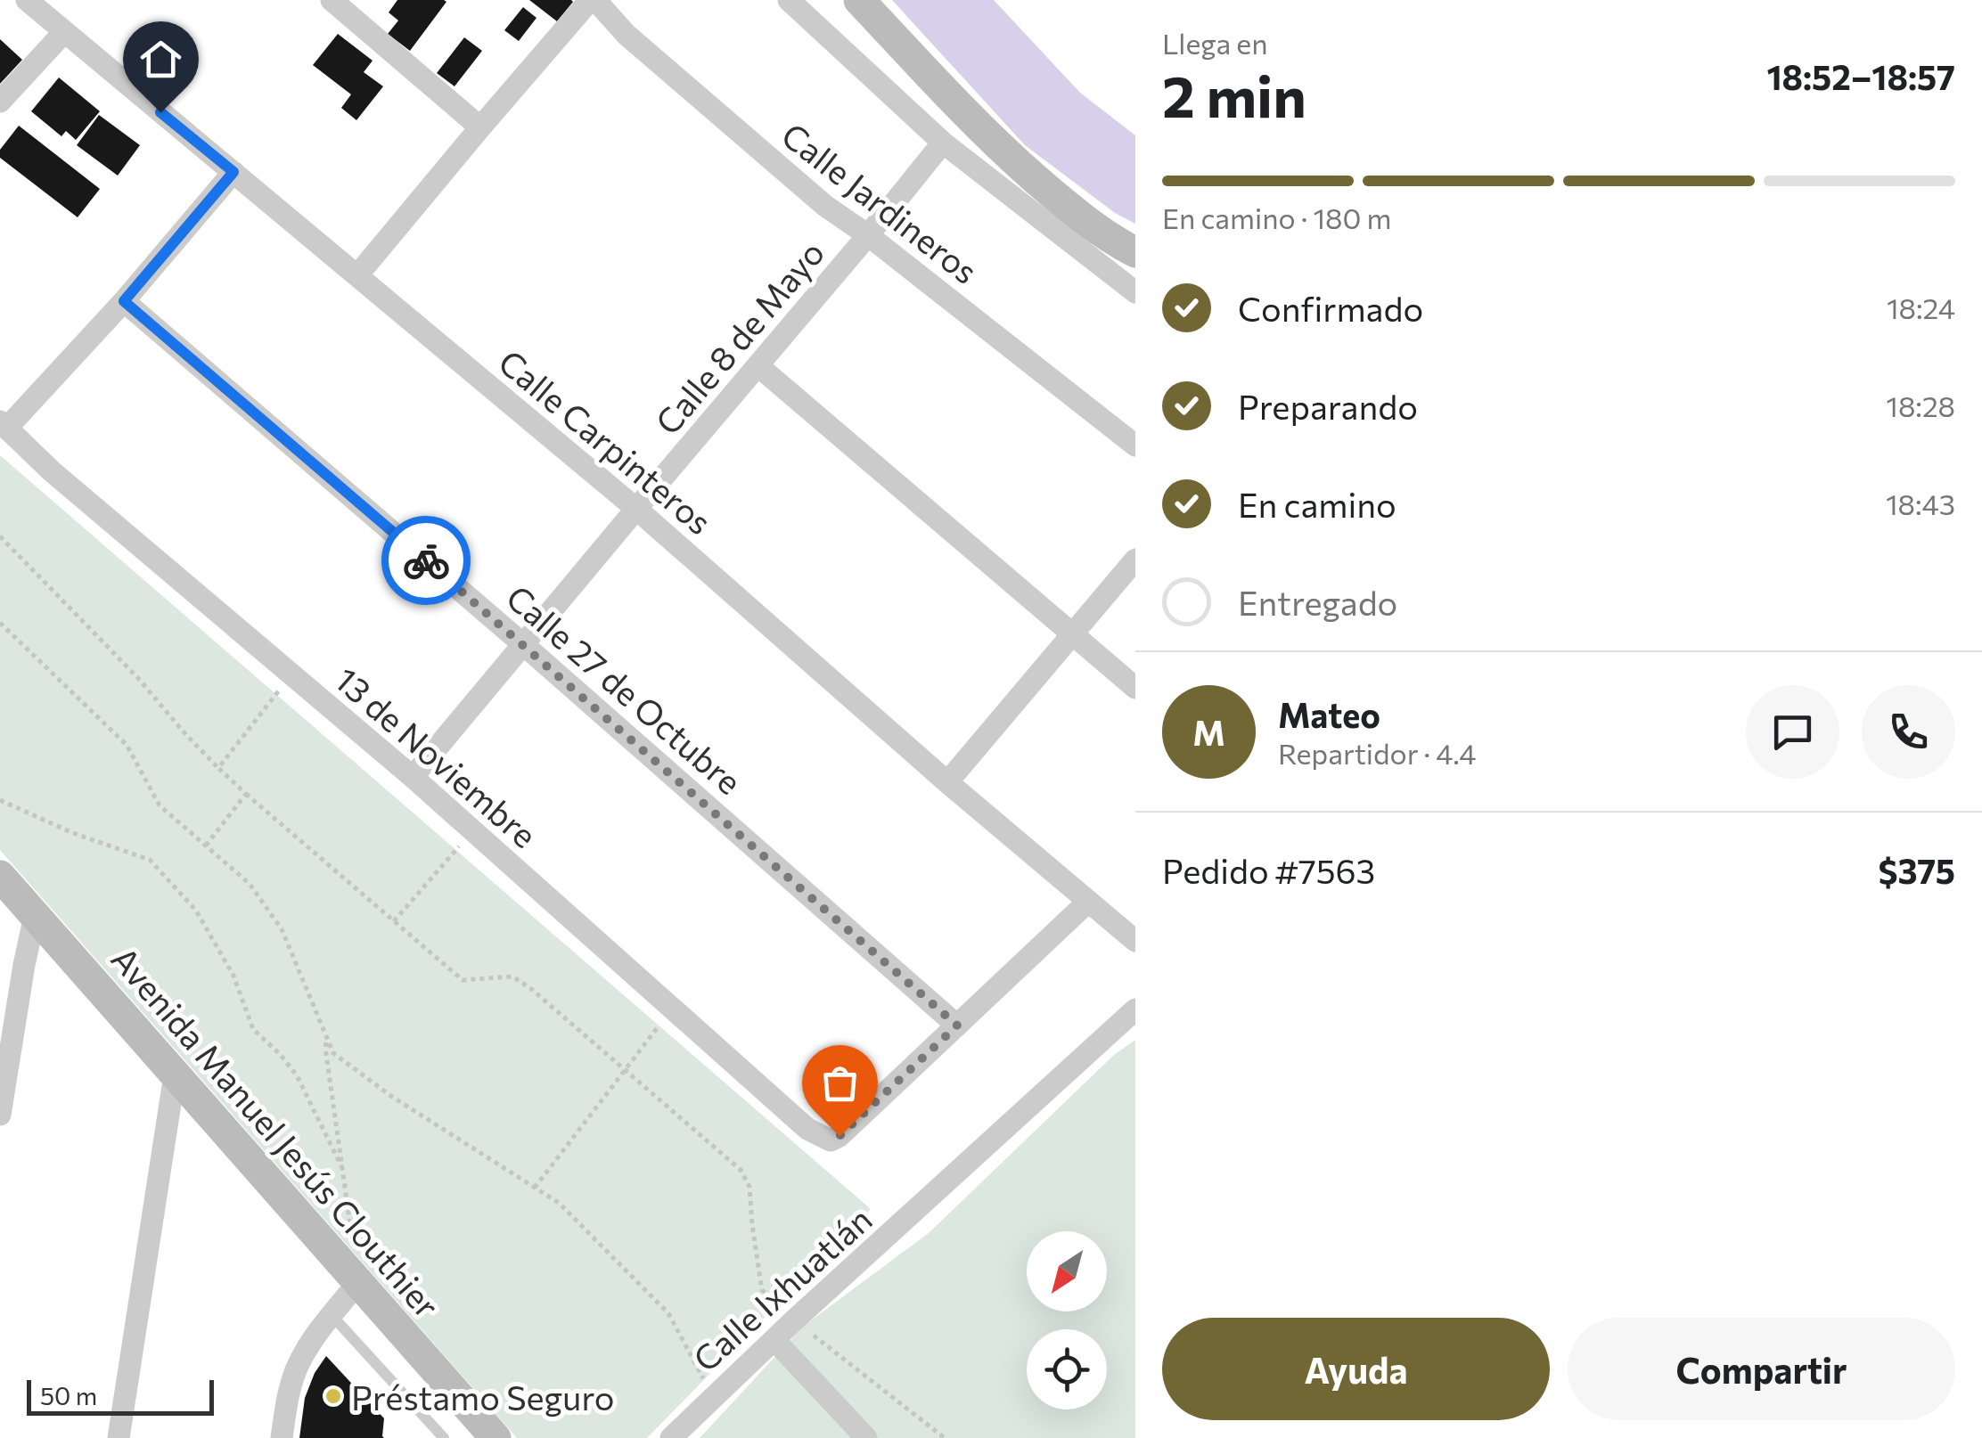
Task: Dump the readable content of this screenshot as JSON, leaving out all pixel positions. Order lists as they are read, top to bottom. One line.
{"streets":{"street":["Calle Jardineros","Calle 8 de Mayo","Calle Carpinteros","Calle 27 de Octubre","13 de Noviembre","Avenida Manuel Jesús Clouthier","Calle Ixhuatlán"]},"crossings":[["Calle Jardineros","Calle 8 de Mayo"],["Calle 8 de Mayo","Calle Carpinteros"],["Calle 8 de Mayo","Calle 27 de Octubre"],["Calle 8 de Mayo","13 de Noviembre"],["Calle 27 de Octubre","13 de Noviembre"]],"places":["Préstamo Seguro"],"scale_bar":"50 m","north":"bottom left","page":{"heading":["2 min","Llega en","18:52–18:57"],"panel":["Mateo","Repartidor · 4.4","Pedido #7563","$375"],"bar":"En camino · 180 m","list":[["Confirmado","18:24"],["Preparando","18:28"],["En camino","18:43"],"Entregado"],"round":"M","buttons":["Ayuda","Compartir"],"scale":"50 m"}}
